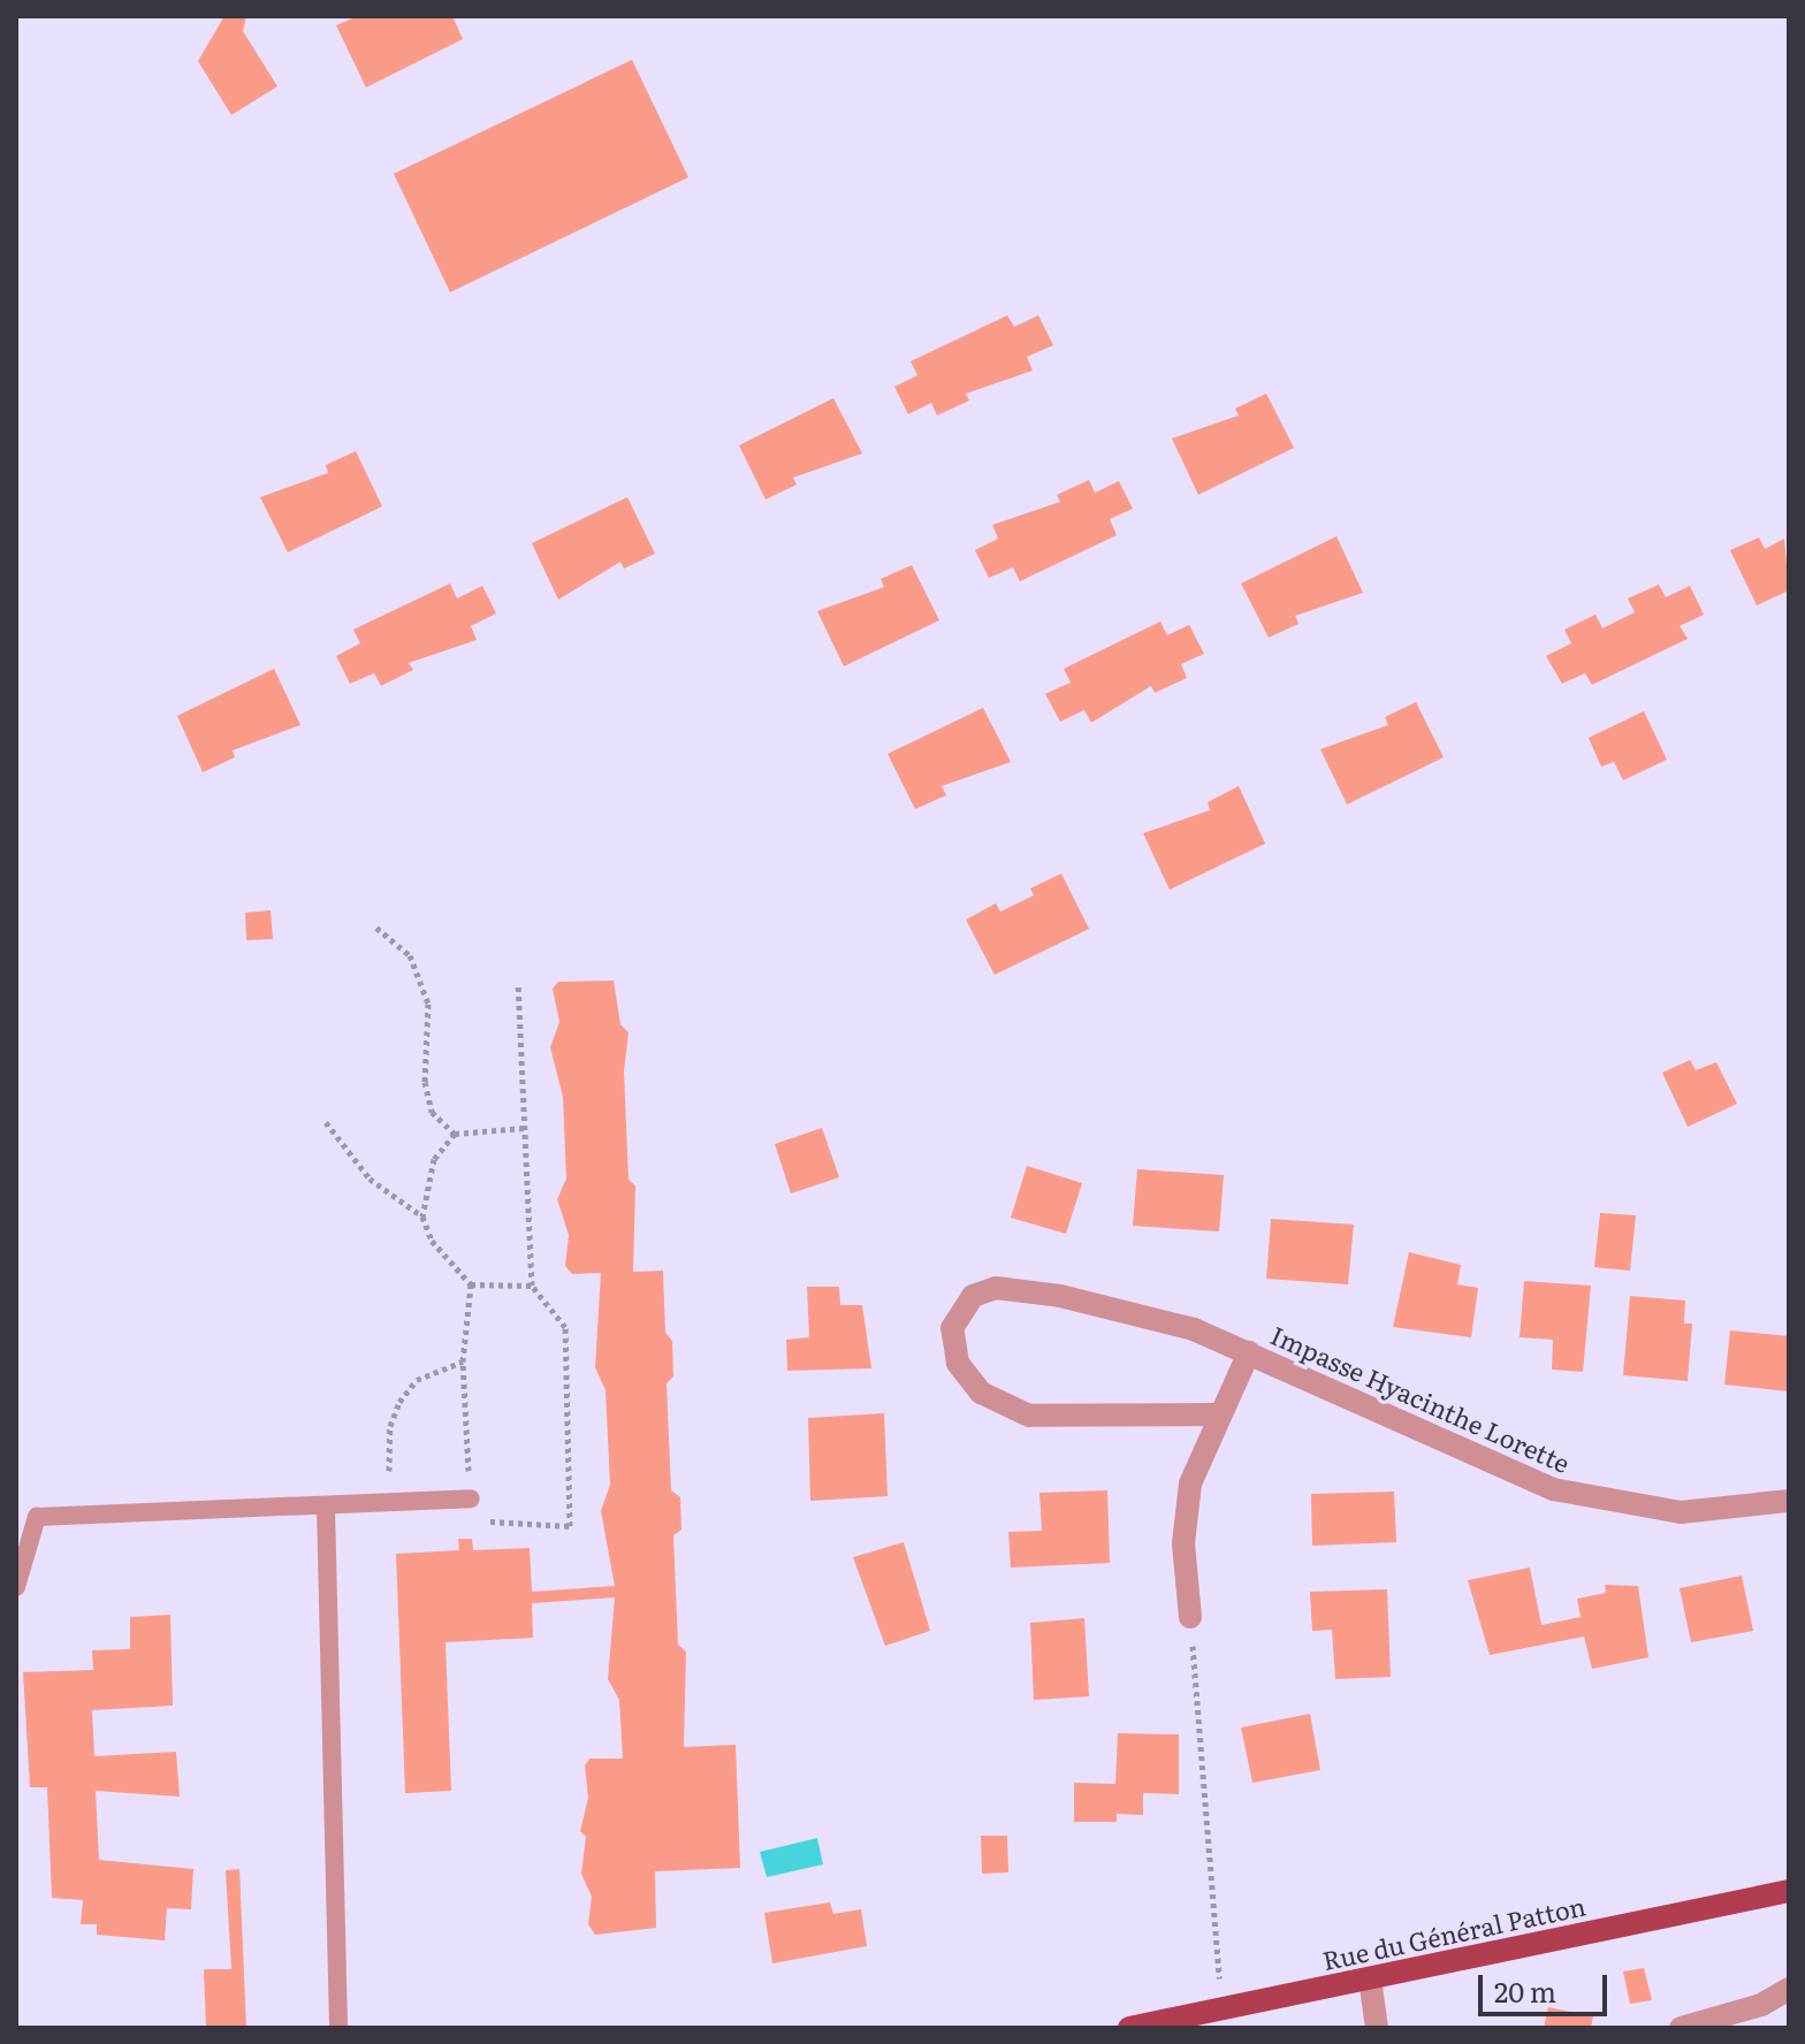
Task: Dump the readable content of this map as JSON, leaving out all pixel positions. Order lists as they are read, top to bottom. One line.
{"streets":{"main road":["Rue du Général Patton"],"street":["Impasse Hyacinthe Lorette"]},"scale_bar":"20 m"}
